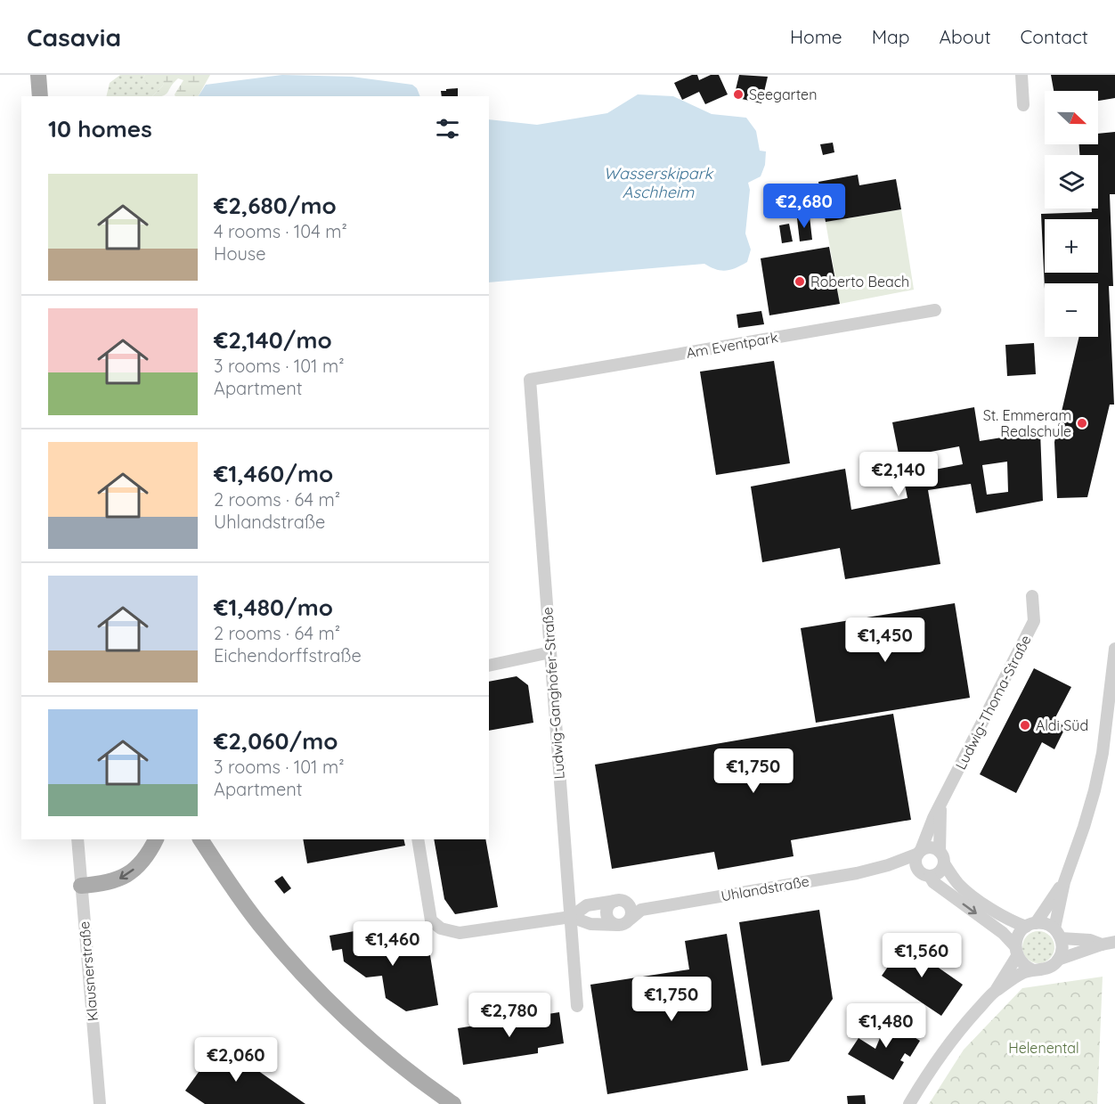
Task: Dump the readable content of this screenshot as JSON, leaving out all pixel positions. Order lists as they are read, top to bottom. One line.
{"streets":{"street":["Am Eventpark","Ludwig-Ganghofer-Straße","Ludwig-Thoma-Straße","Uhlandstraße","Klausnerstraße"]},"crossings":[["Am Eventpark","Ludwig-Ganghofer-Straße"],["Ludwig-Thoma-Straße","Uhlandstraße"]],"water":["Wasserskipark Aschheim"],"parks":["Helenental"],"places":["Seegarten","Roberto Beach","St. Emmeram Realschule","Aldi Süd"],"north":"right","page":{"header":"Casavia","nav":["Home","Map","About","Contact"],"map_buttons":["+","−"],"heading":"10 homes","list":[{"name":"€2,680/mo","note":"4 rooms · 104 m² · House"},{"name":"€2,140/mo","note":"3 rooms · 101 m² · Apartment"},{"name":"€1,460/mo","note":"2 rooms · 64 m² · Uhlandstraße"},{"name":"€1,480/mo","note":"2 rooms · 64 m² · Eichendorffstraße"},{"name":"€2,060/mo","note":"3 rooms · 101 m² · Apartment"}],"price":["€2,680","€2,140","€1,450","€1,750","€1,460","€1,560","€1,750","€2,780","€1,480","€2,060"]}}
